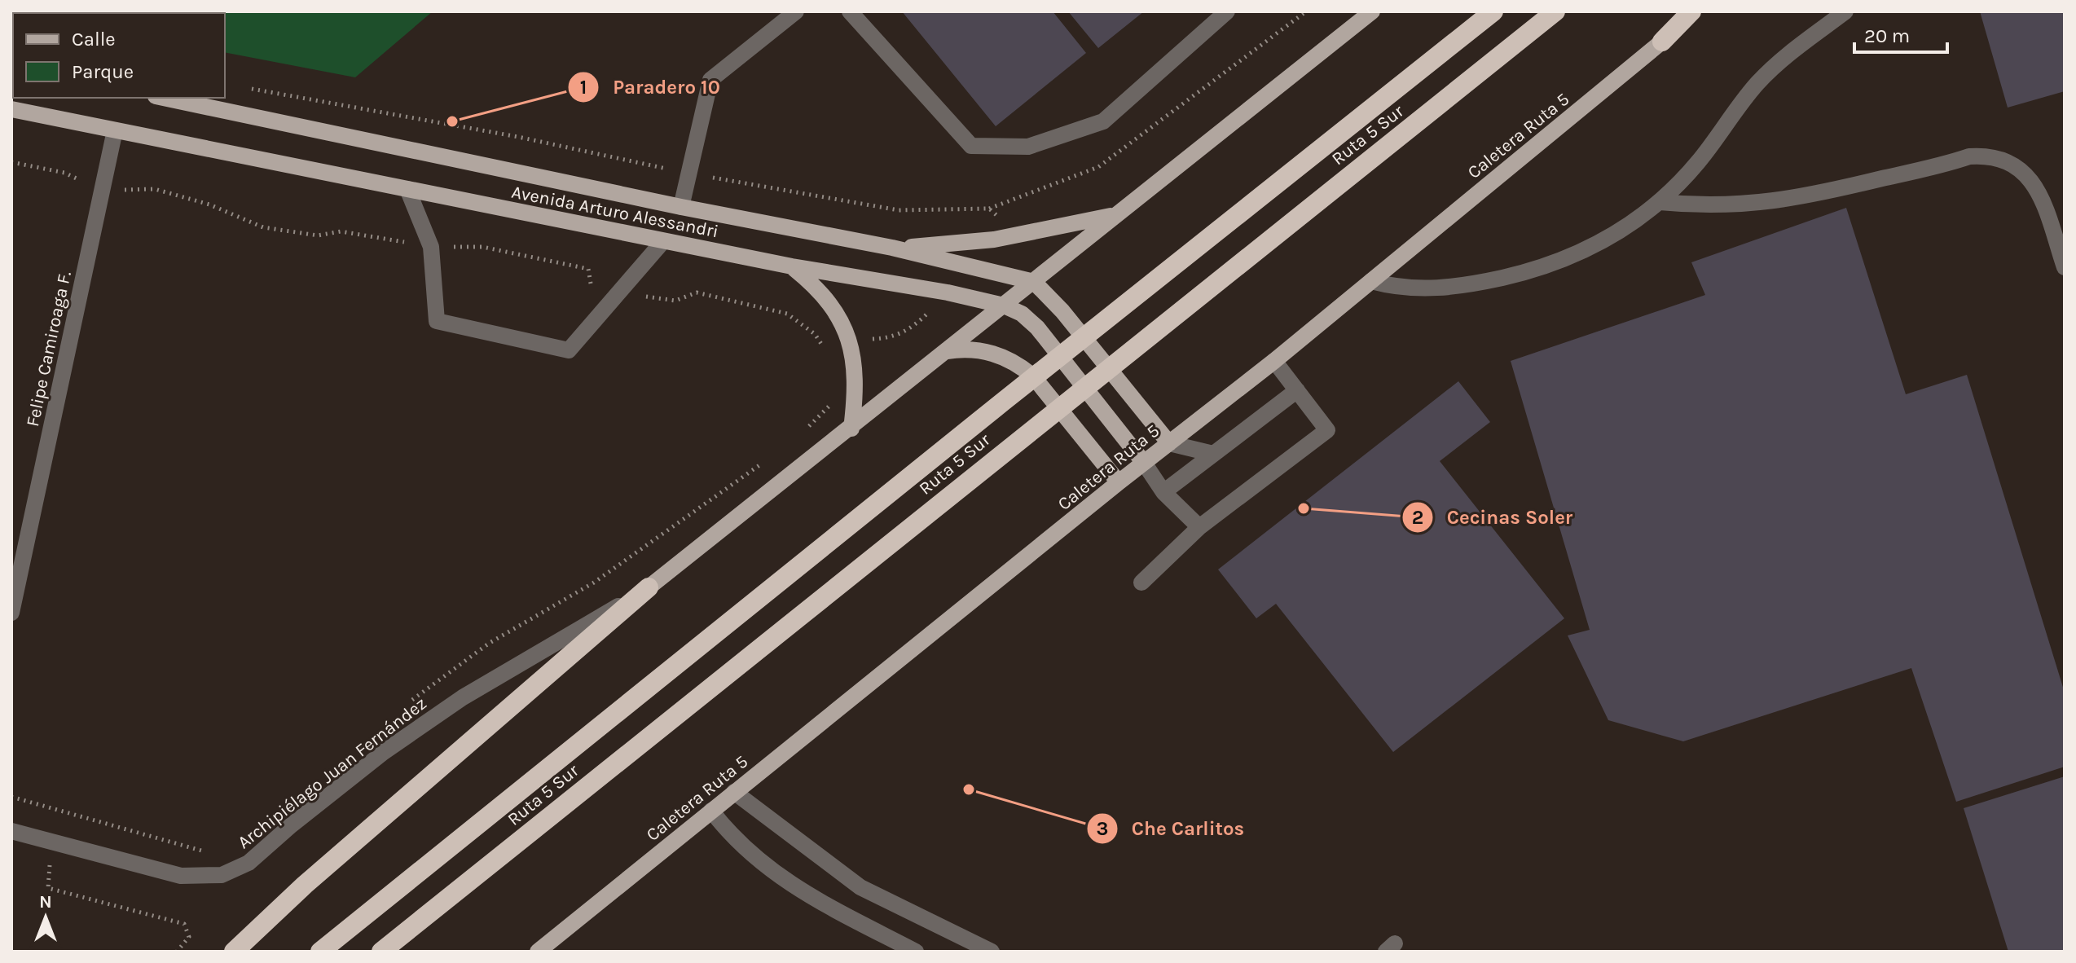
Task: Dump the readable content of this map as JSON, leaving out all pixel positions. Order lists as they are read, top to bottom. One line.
{"streets":{"highway":["Ruta 5 Sur"],"main road":["Caletera Ruta 5","Avenida Arturo Alessandri"],"street":["Felipe Camiroaga F.","Archipiélago Juan Fernández"]},"crossings":[["Caletera Ruta 5","Avenida Arturo Alessandri"],["Avenida Arturo Alessandri","Felipe Camiroaga F."]],"places":["Paradero 10","Cecinas Soler","Che Carlitos"],"legend":["Calle","Parque"],"scale_bar":"20 m","north":"top"}
